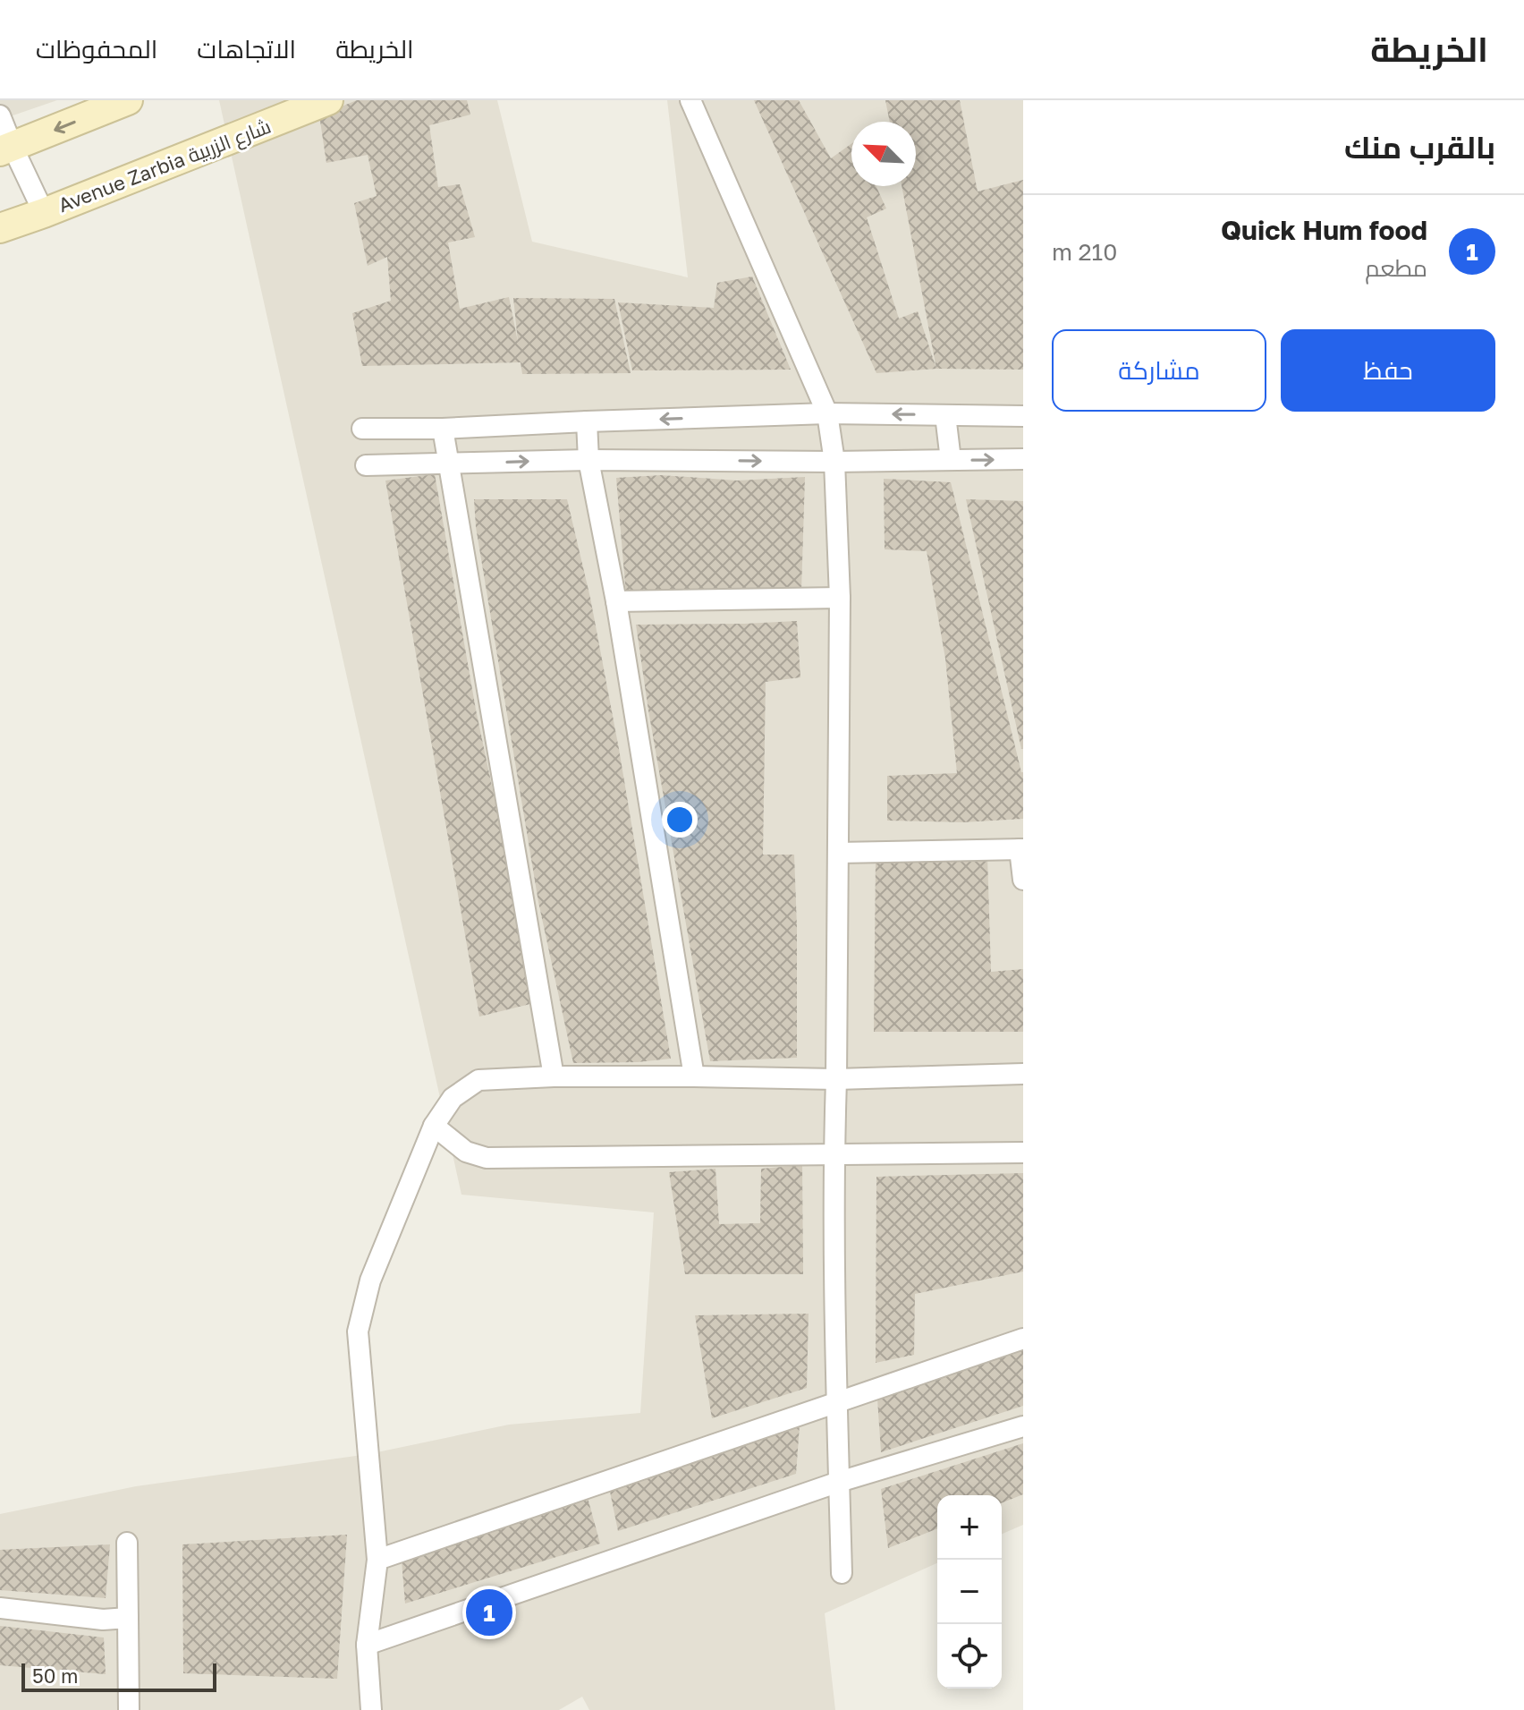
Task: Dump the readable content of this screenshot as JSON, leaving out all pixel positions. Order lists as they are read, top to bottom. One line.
{"streets":{"main road":["Avenue Zarbia شارع الزربية"]},"scale_bar":"50 m","north":"top left","page":{"header":"الخريطة","nav":["الخريطة","الاتجاهات","المحفوظات"],"heading":"بالقرب منك","list":[{"mark":"1","name":"Quick Hum food","note":"مطعم","value":"210 m"}],"buttons":["حفظ","مشاركة"],"map_buttons":["+","−"],"pins":"1","scale":"50 m"}}
